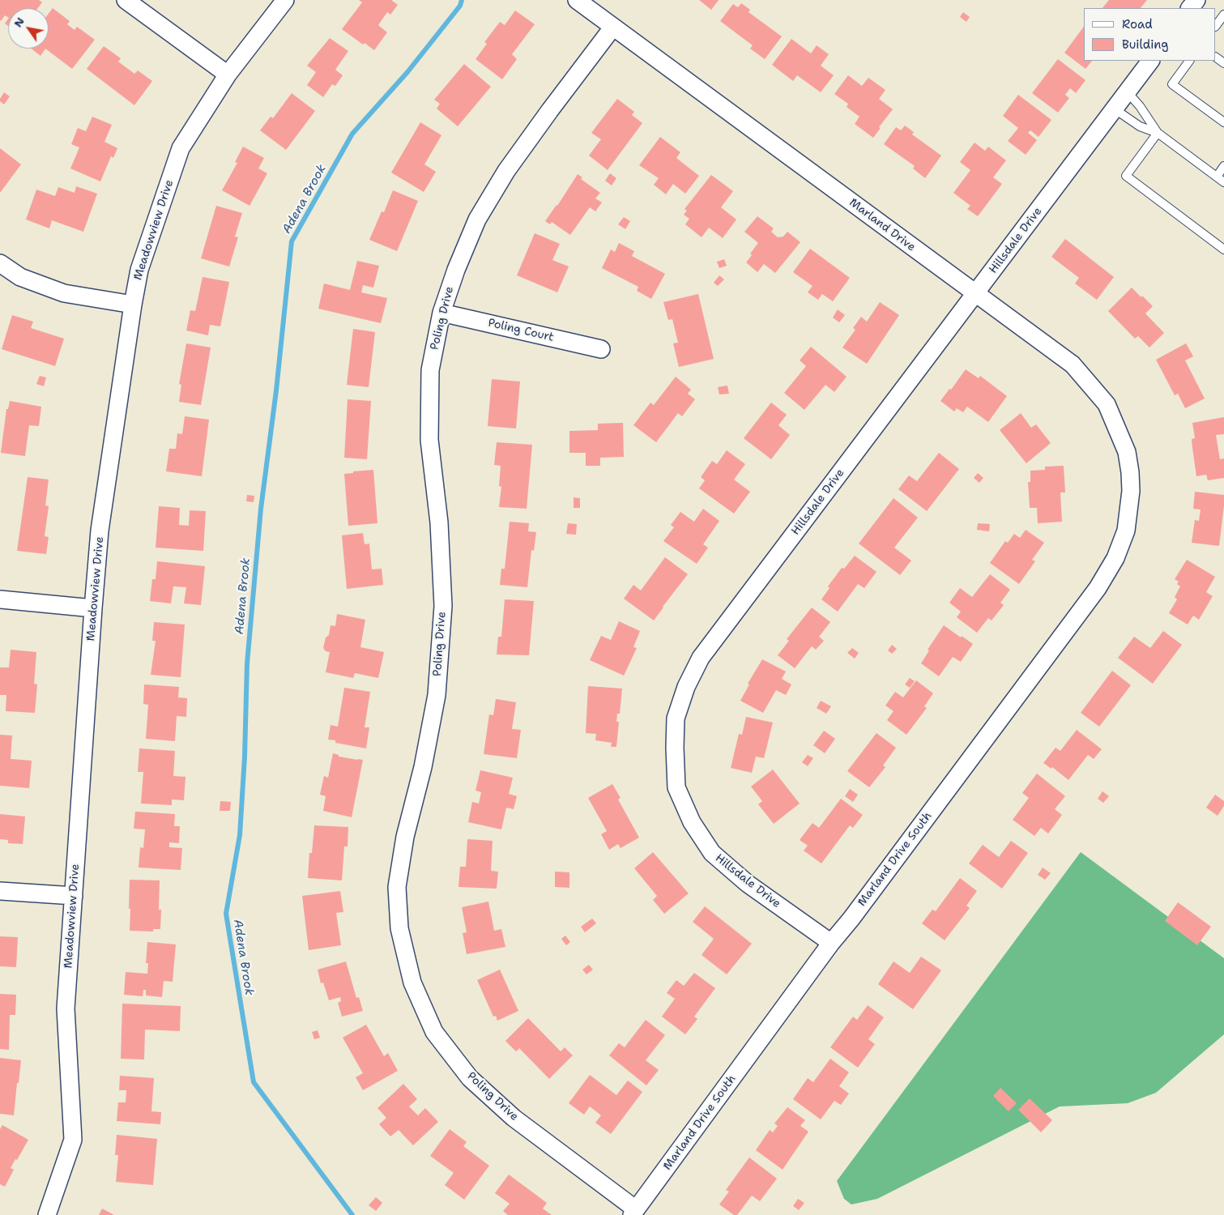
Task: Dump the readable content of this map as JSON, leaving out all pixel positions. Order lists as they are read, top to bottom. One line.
{"streets":{"street":["Marland Drive","Meadowview Drive","Hillsdale Drive","Poling Drive","Poling Court","Marland Drive South"]},"crossings":[["Marland Drive","Hillsdale Drive"],["Marland Drive","Poling Drive"],["Marland Drive","Marland Drive South"],["Hillsdale Drive","Marland Drive South"],["Poling Drive","Poling Court"],["Poling Drive","Marland Drive South"]],"water":["Adena Brook"],"legend":["Road","Building"],"north":"top left"}
